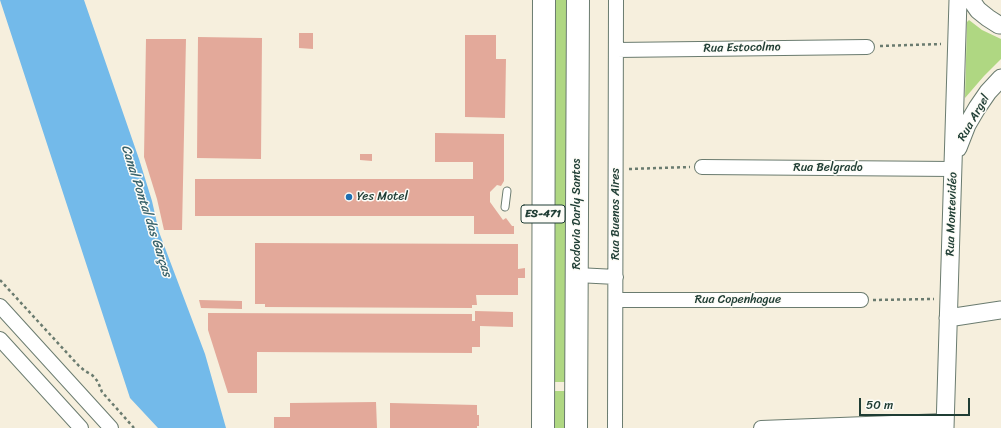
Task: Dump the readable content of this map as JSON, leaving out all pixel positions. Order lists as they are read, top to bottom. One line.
{"streets":{"main road":["ES-471","Rodovia Darly Santos"],"street":["Rua Estocolmo","Rua Argel","Rua Belgrado","Rua Buenos Aires","Rua Montevidéo","Rua Copenhague"]},"crossings":[["Rua Estocolmo","Rua Buenos Aires"],["Rua Argel","Rua Belgrado"],["Rua Argel","Rua Montevidéo"],["Rua Belgrado","Rua Montevidéo"],["Rua Buenos Aires","Rua Copenhague"]],"water":["Canal Pontal das Garças"],"places":["Yes Motel"],"scale_bar":"50 m"}
